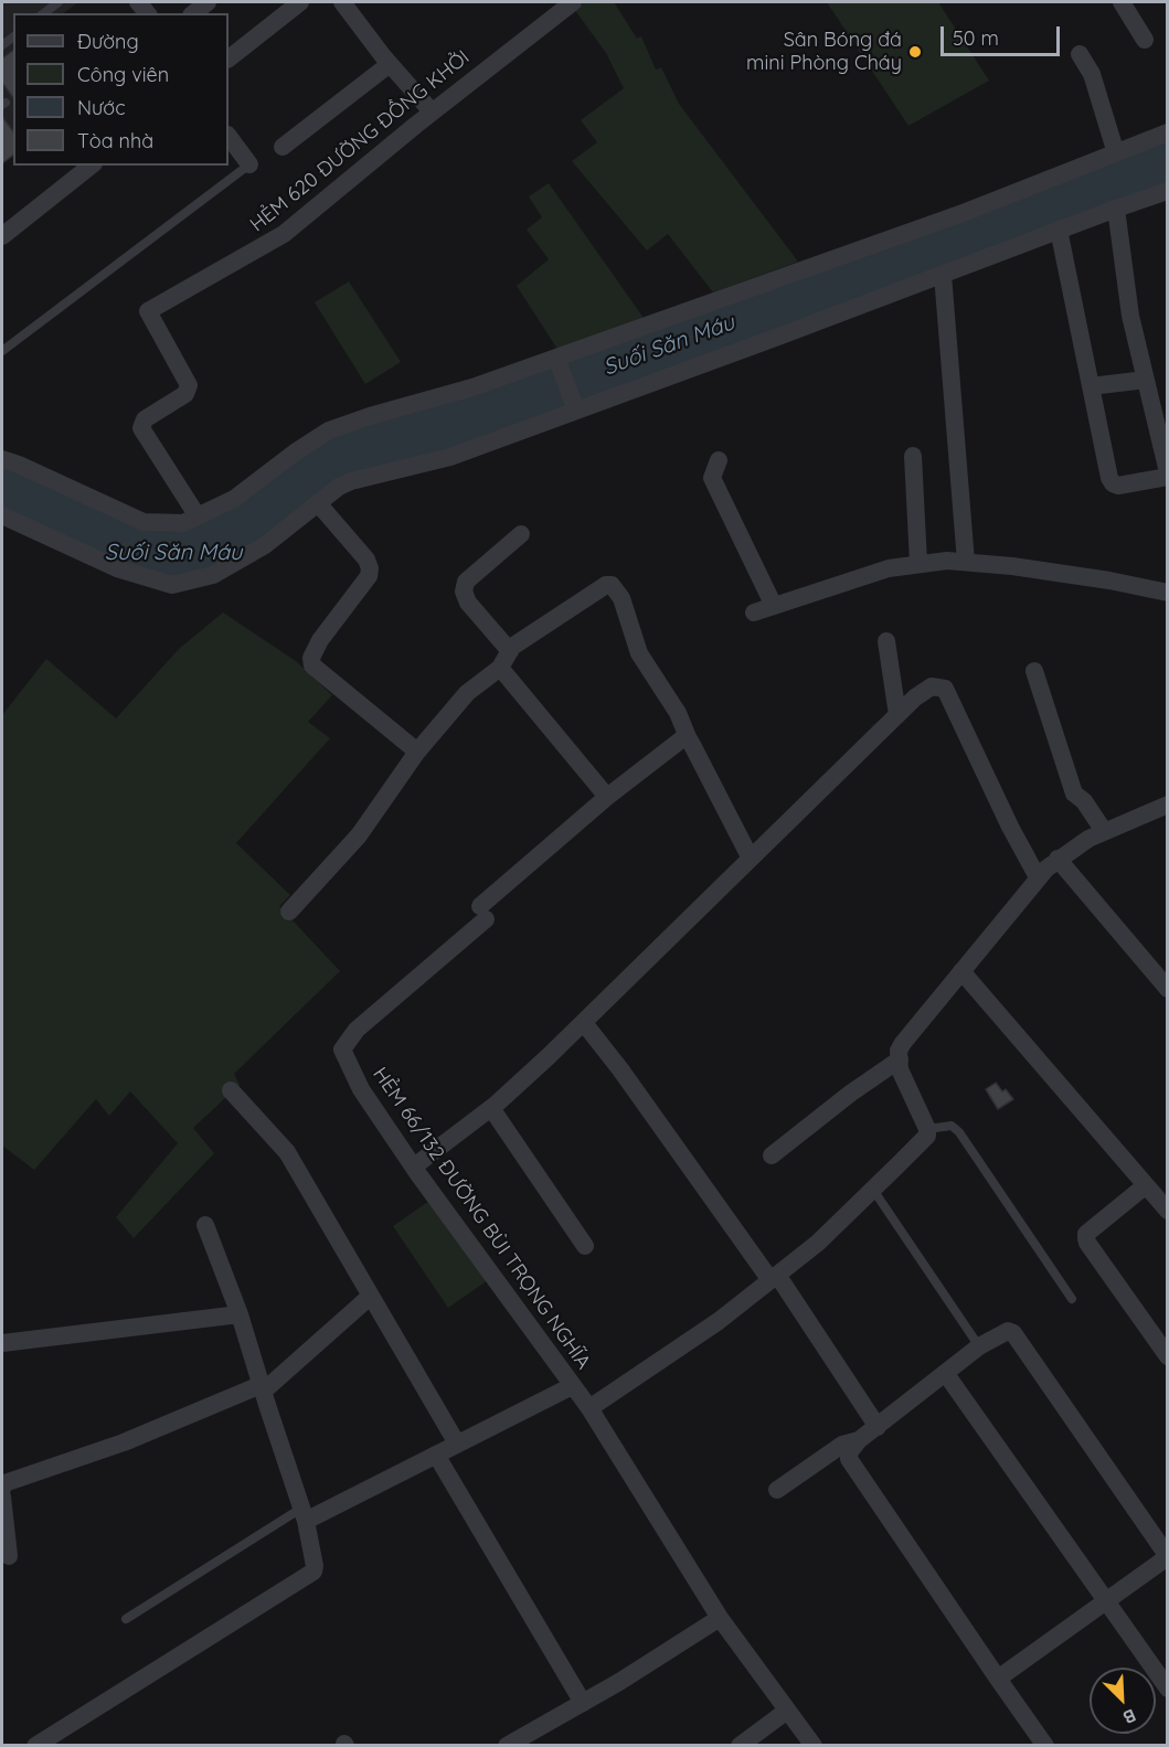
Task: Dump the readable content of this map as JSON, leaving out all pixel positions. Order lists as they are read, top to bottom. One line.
{"streets":{"street":["HẺM 620 ĐƯỜNG ĐỒNG KHỞI","HẺM 66/132 ĐƯỜNG BÙI TRỌNG NGHĨA"]},"water":["Suối Săn Máu"],"places":["Sân Bóng đá mini Phòng Cháy"],"legend":["Đường","Công viên","Nước","Tòa nhà"],"scale_bar":"50 m","north":"bottom right"}
